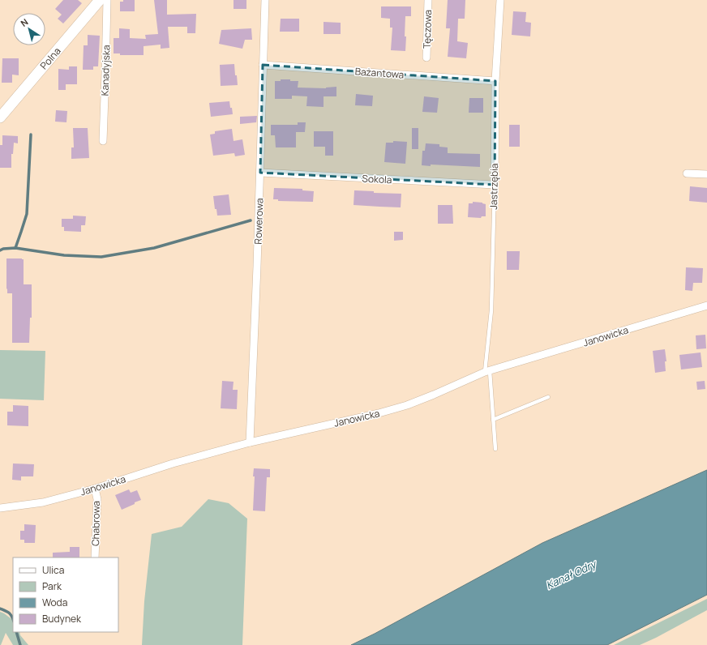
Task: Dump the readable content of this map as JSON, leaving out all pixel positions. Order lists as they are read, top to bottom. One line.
{"streets":{"street":["Tęczowa","Polna","Kanadyjska","Bażantowa","Sokola","Jastrzębia","Rowerowa","Janowicka","Chabrowa"]},"crossings":[["Bażantowa","Jastrzębia"],["Bażantowa","Rowerowa"],["Sokola","Jastrzębia"],["Sokola","Rowerowa"],["Jastrzębia","Janowicka"],["Rowerowa","Janowicka"],["Janowicka","Chabrowa"]],"water":["Kanał Odry"],"legend":["Ulica","Park","Woda","Budynek"],"north":"top left"}
